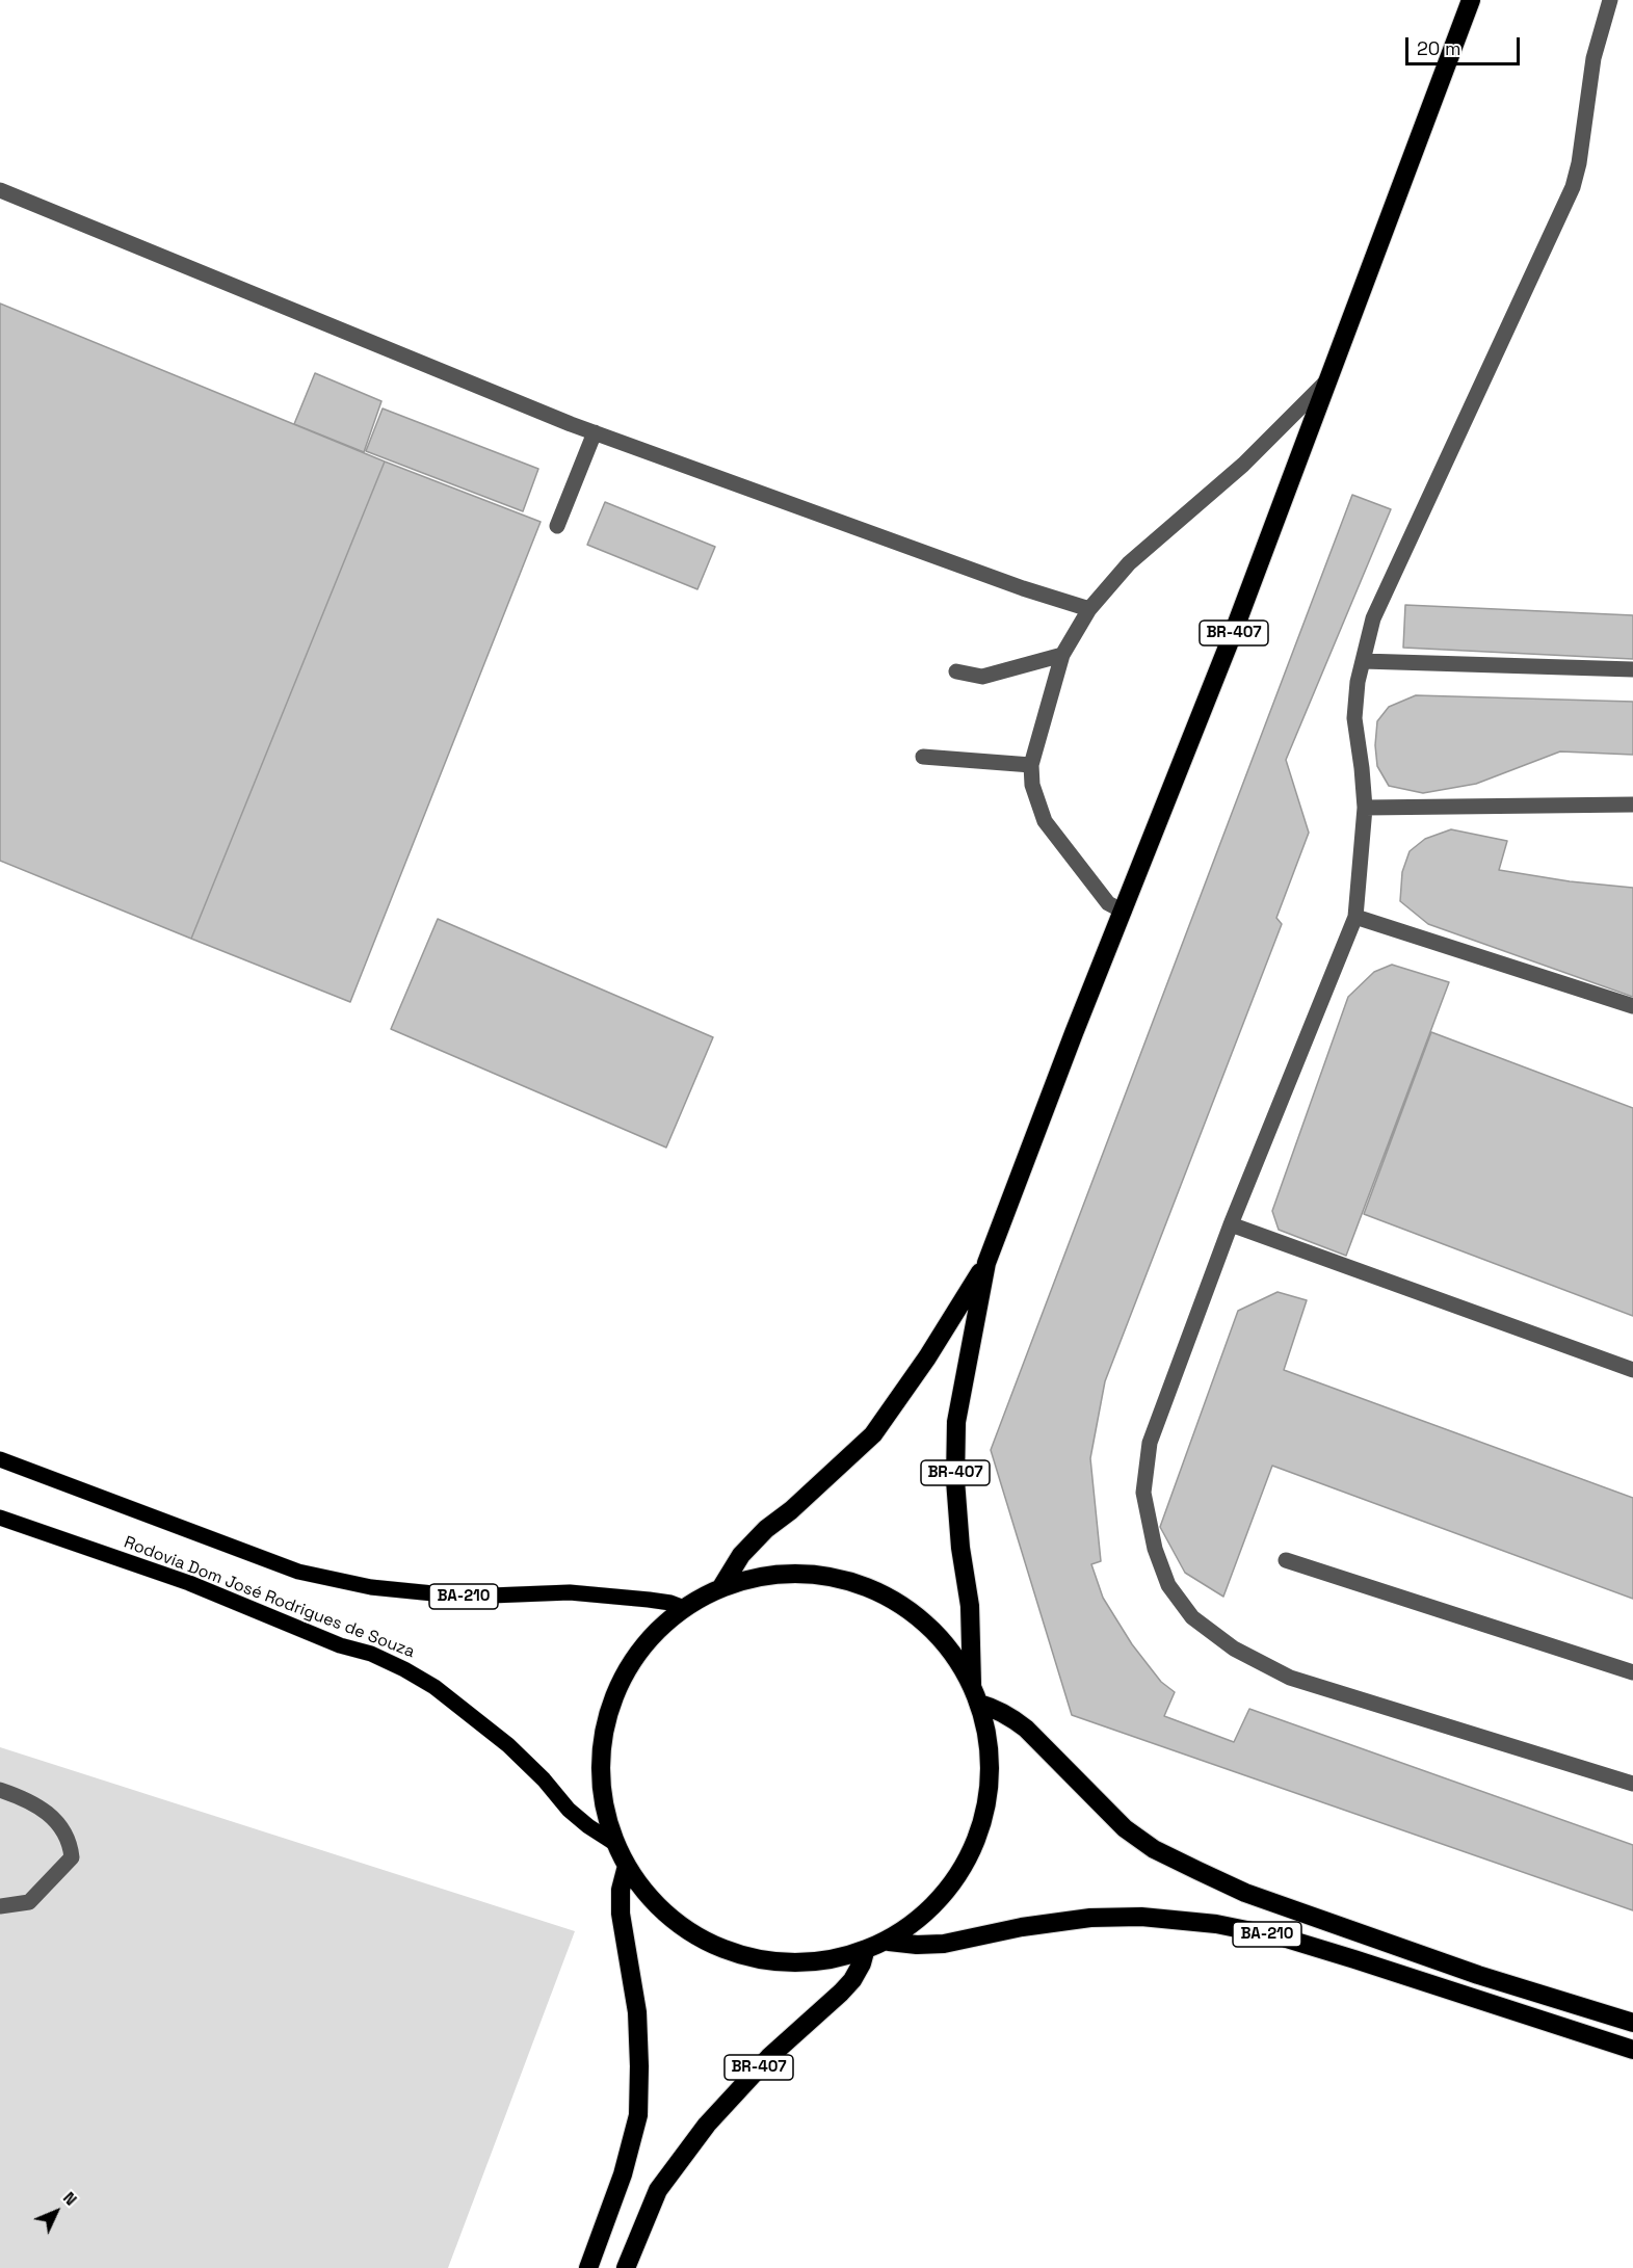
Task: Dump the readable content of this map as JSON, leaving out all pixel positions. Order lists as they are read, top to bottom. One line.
{"streets":{"highway":["BR-407","BA-210"],"main road":["Rodovia Dom José Rodrigues de Souza"]},"crossings":[["BR-407","BA-210"],["BA-210","Rodovia Dom José Rodrigues de Souza"]],"scale_bar":"20 m","north":"top right"}
